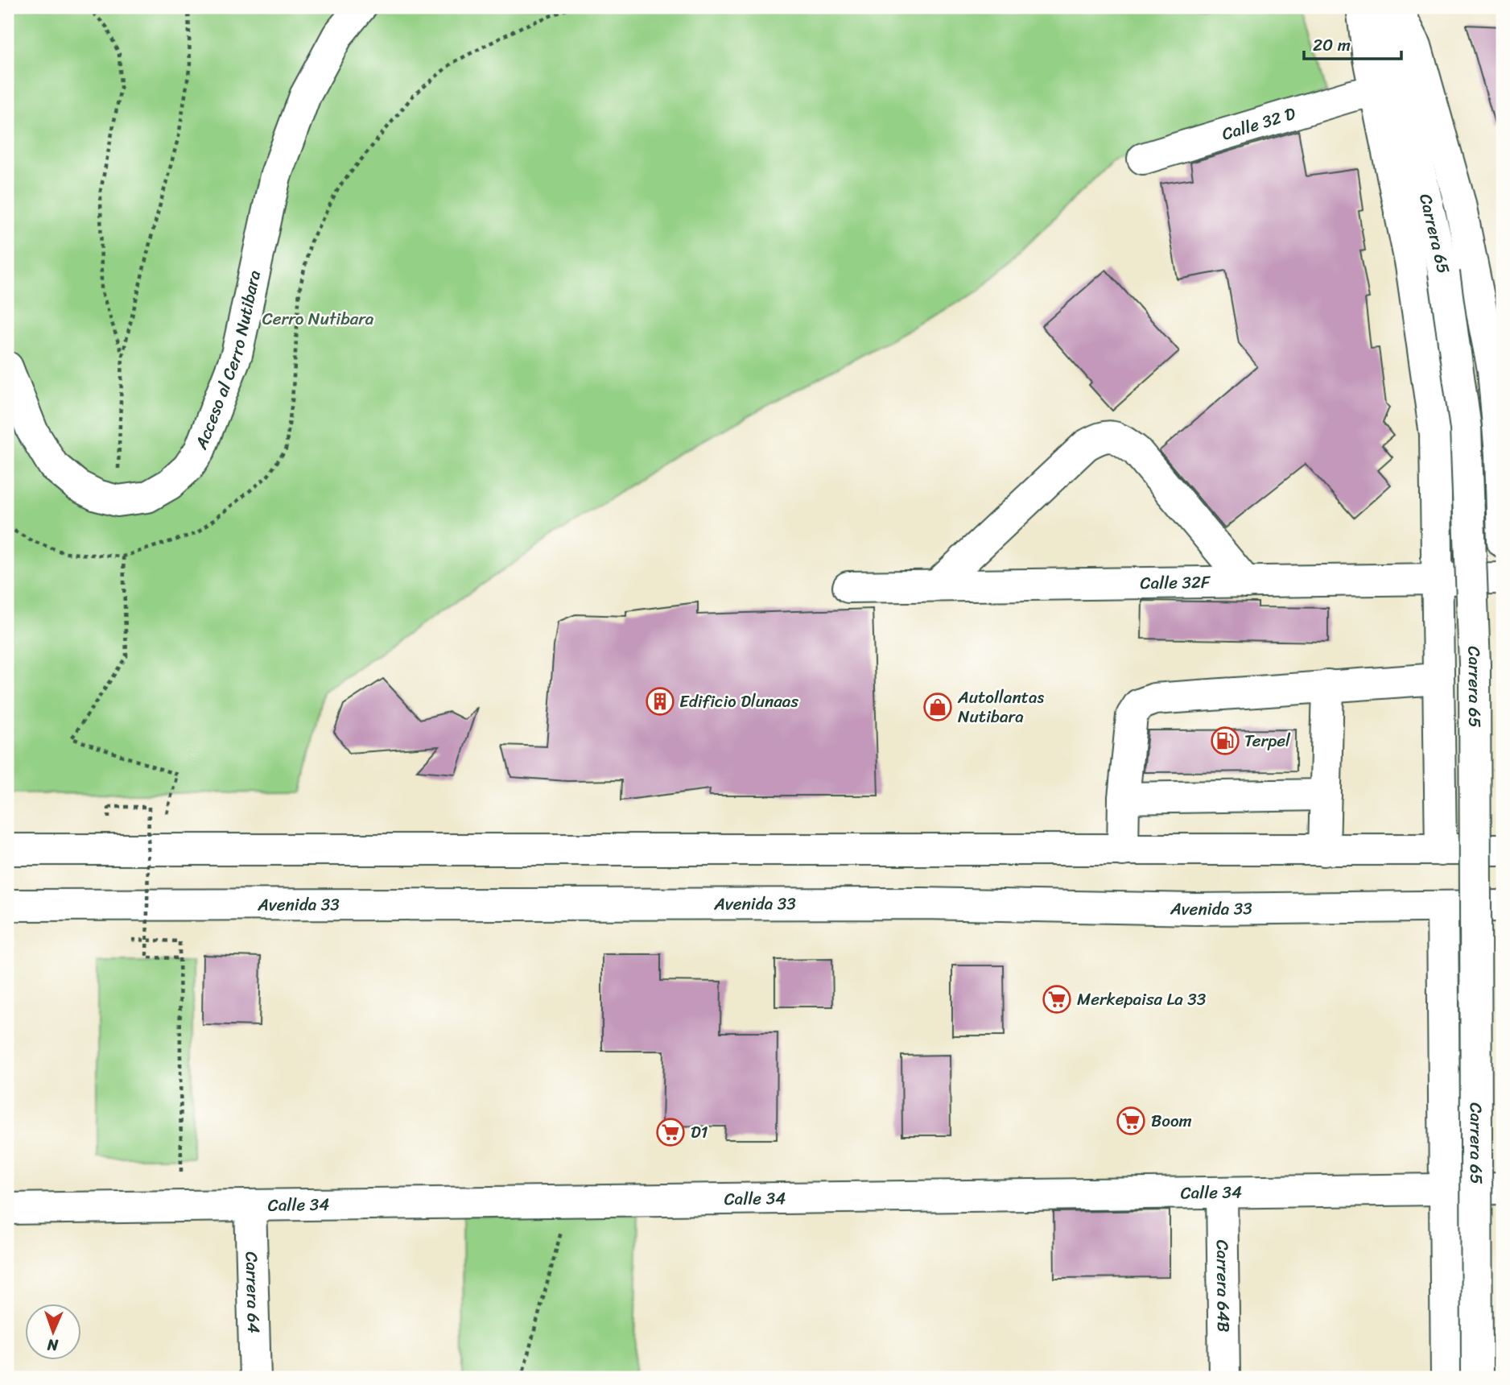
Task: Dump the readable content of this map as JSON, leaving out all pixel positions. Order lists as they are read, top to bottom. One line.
{"streets":{"street":["Calle 32 D","Carrera 65","Acceso al Cerro Nutibara","Calle 32F","Avenida 33","Calle 34","Carrera 64B","Carrera 64"]},"crossings":[["Calle 32 D","Carrera 65"],["Carrera 65","Calle 32F"],["Carrera 65","Avenida 33"],["Carrera 65","Calle 34"],["Calle 34","Carrera 64B"],["Calle 34","Carrera 64"]],"parks":["Cerro Nutibara"],"places":{"building":["Edificio Dlunaas"],"shop":["Autollantas Nutibara"],"fuel station":["Terpel"],"supermarket":["Merkepaisa La 33","Boom","D1"]},"scale_bar":"20 m","north":"bottom"}
